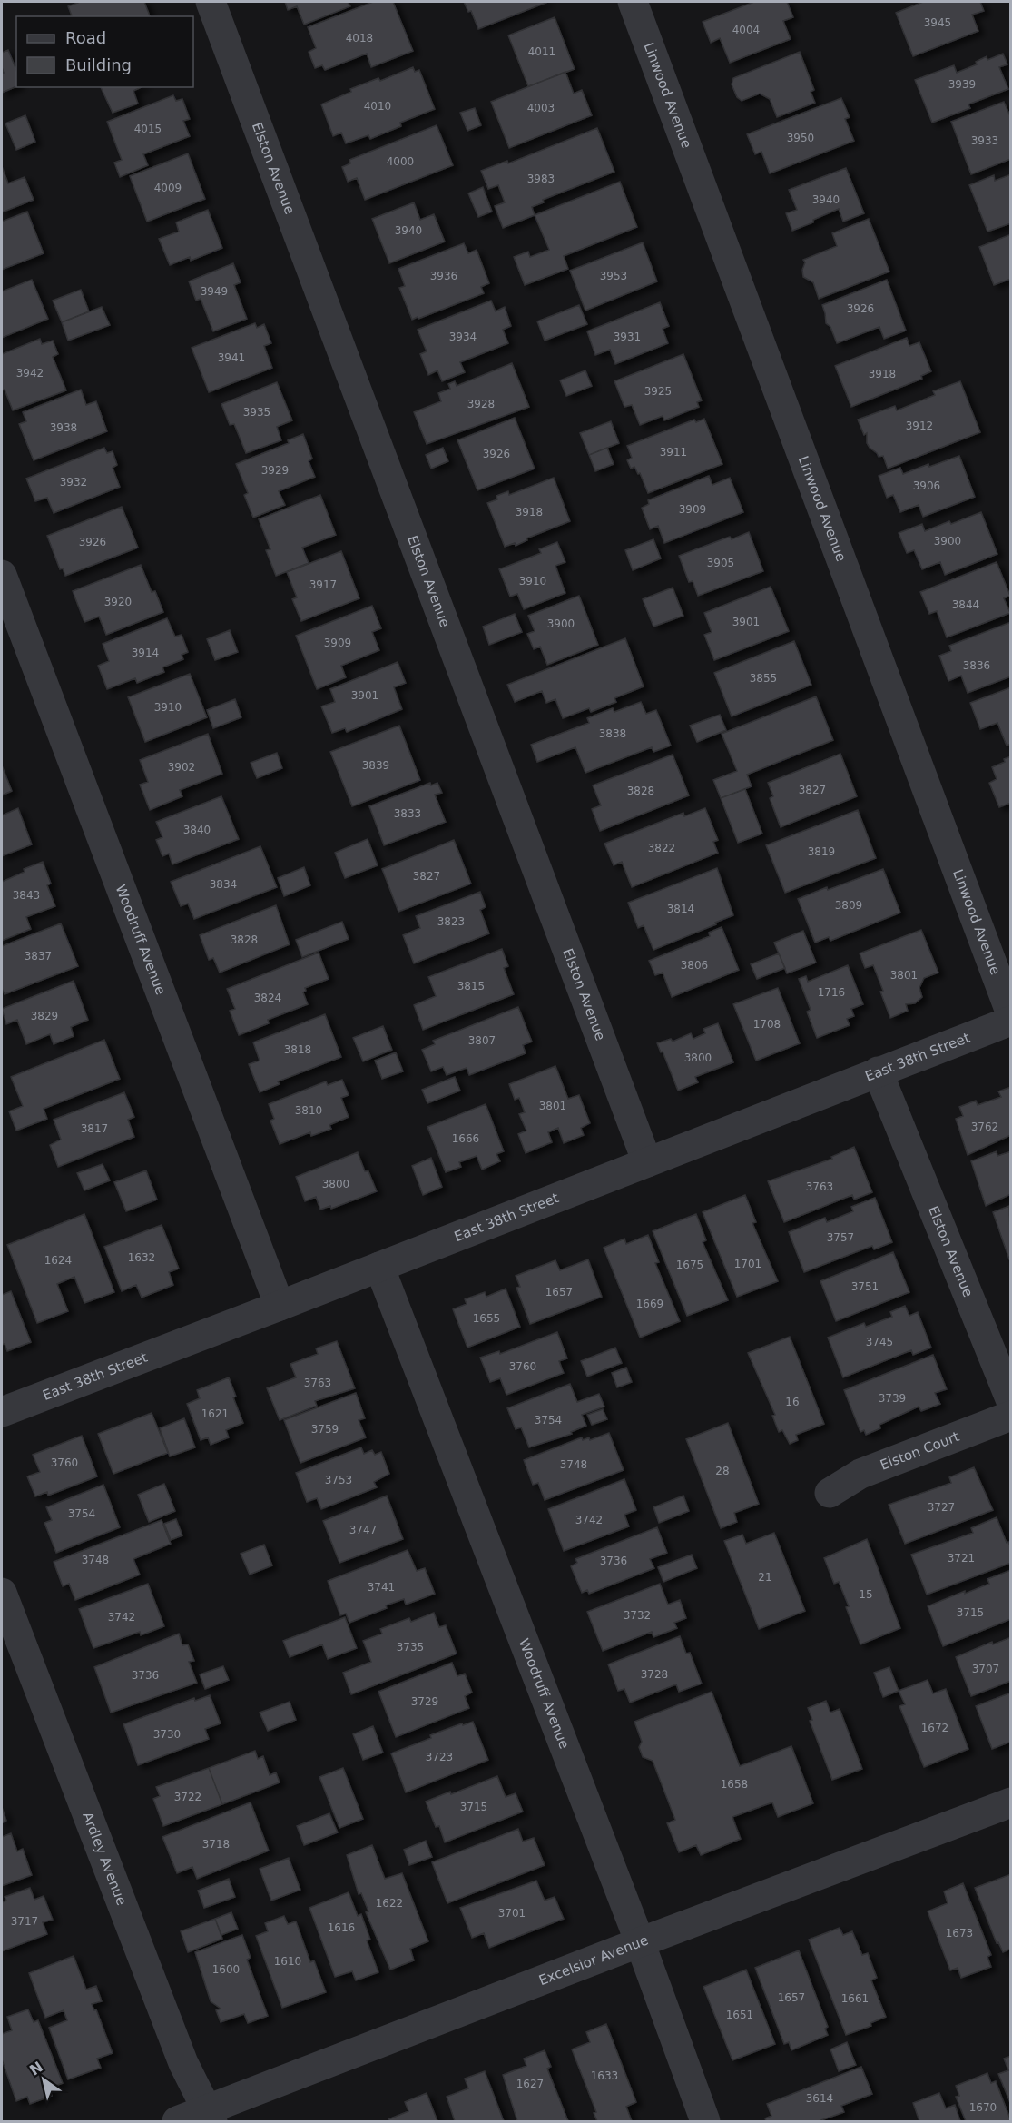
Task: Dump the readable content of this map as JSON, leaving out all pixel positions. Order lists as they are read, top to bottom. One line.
{"streets":{"street":["Linwood Avenue","Elston Avenue","Woodruff Avenue","East 38th Street","Elston Court","Ardley Avenue","Excelsior Avenue"]},"crossings":[["Elston Avenue","East 38th Street"],["Woodruff Avenue","East 38th Street"],["Woodruff Avenue","Excelsior Avenue"],["Ardley Avenue","Excelsior Avenue"]],"house_numbers":["3945","4004","4018","4011","3939","4010","4003","4015","3950","3933","4000","3983","4009","3940","3940","3936","3953","3949","3926","3934","3931","3941","3942","3918","3925","3928","3935","3912","3938","3911","3926","3929","3932","3906","3909","3918","3900","3926","3905","3910","3917","3920","3844","3901","3900","3909","3914","3836","3855","3901","3910","3838","3839","3902","3827","3828","3833","3840","3822","3819","3827","3834","3843","3809","3814","3823","3828","3837","3806","3801","3815","1716","3824","3829","1708","3807","3818","3800","3801","3810","3762","3817","1666","3800","3763","3757","1632","1624","1701","1675","3751","1657","1669","1655","3745","3760","3763","3739","16","1621","3754","3759","3760","3748","28","3753","3727","3754","3742","3747","3721","3748","3736","21","3741","15","3715","3732","3742","3735","3707","3728","3736","3729","1672","3730","3723","1658","3722","3715","3718","1622","3701","3717","1616","1673","1610","1600","1657","1661","1651","1633","1627","3614","1670"],"legend":["Road","Building"],"north":"top left"}
